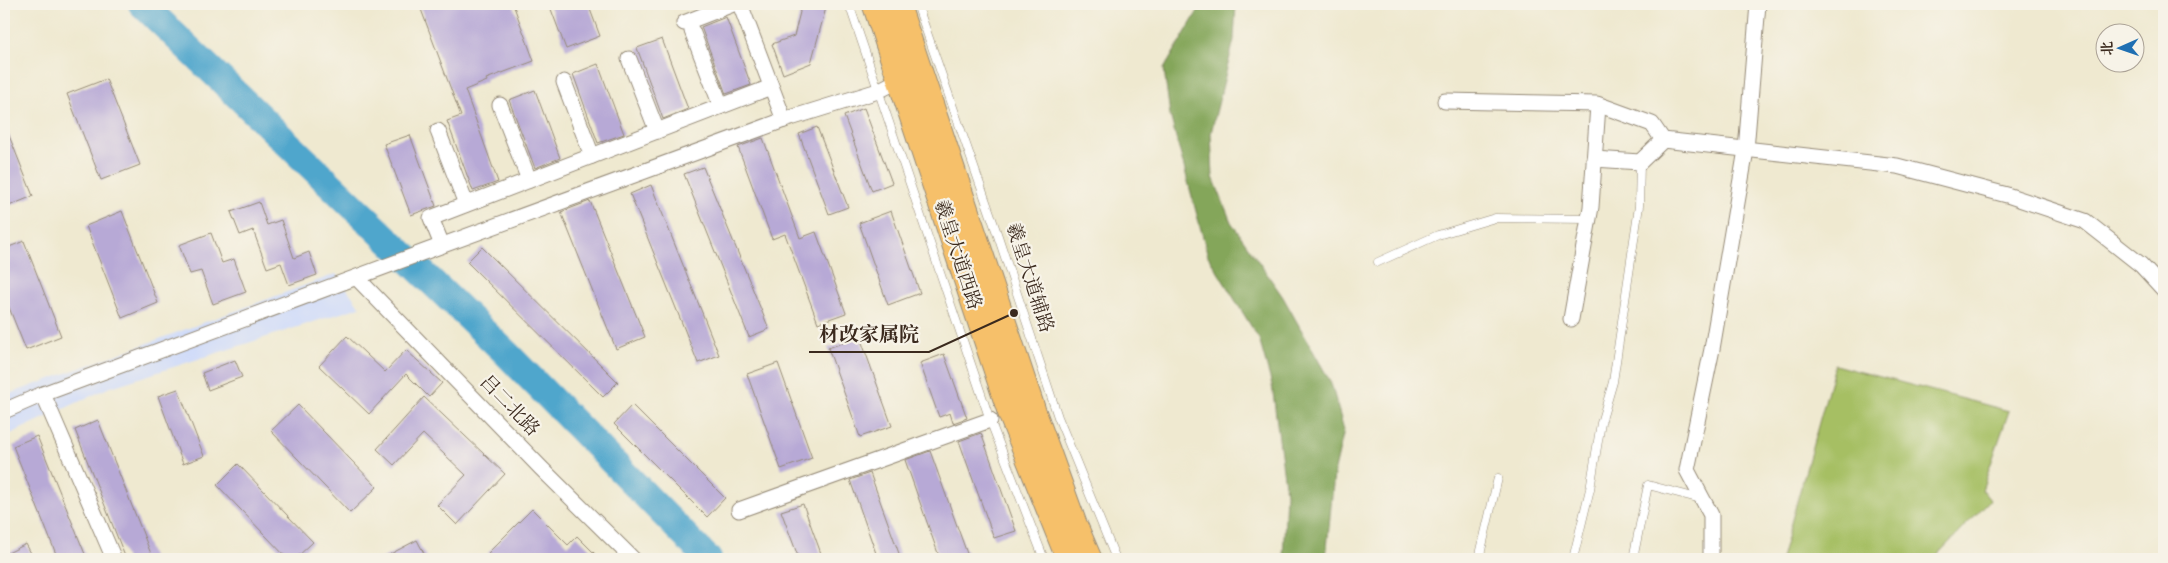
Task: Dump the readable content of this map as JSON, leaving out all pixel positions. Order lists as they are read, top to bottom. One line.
{"streets":{"main road":["羲皇大道西路"],"street":["吕二北路"],"lane":["羲皇大道辅路"]},"places":["材改家属院"],"north":"left"}
